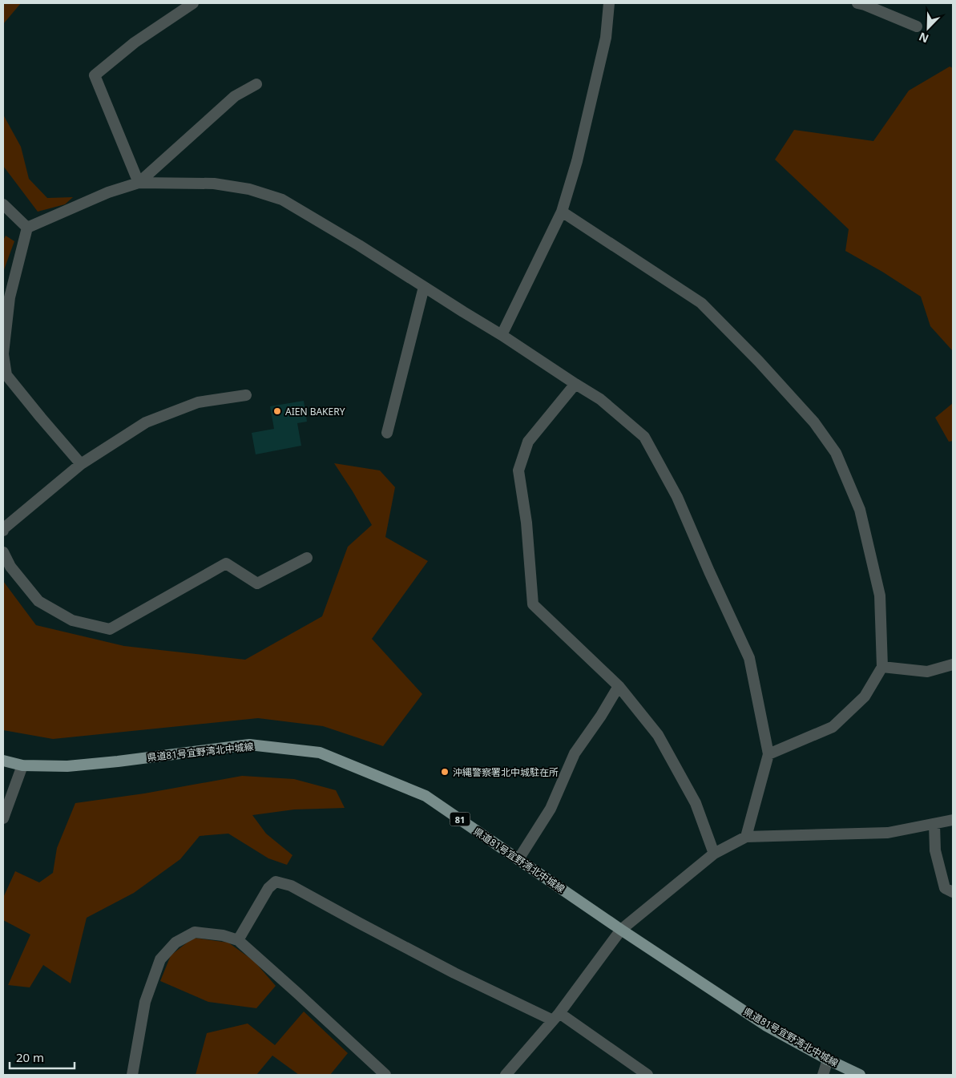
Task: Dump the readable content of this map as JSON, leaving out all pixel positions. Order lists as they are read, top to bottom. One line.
{"streets":{"main road":["県道81号宜野湾北中城線","81"]},"places":["AIEN BAKERY","沖縄警察署北中城駐在所"],"scale_bar":"20 m","north":"bottom left"}
